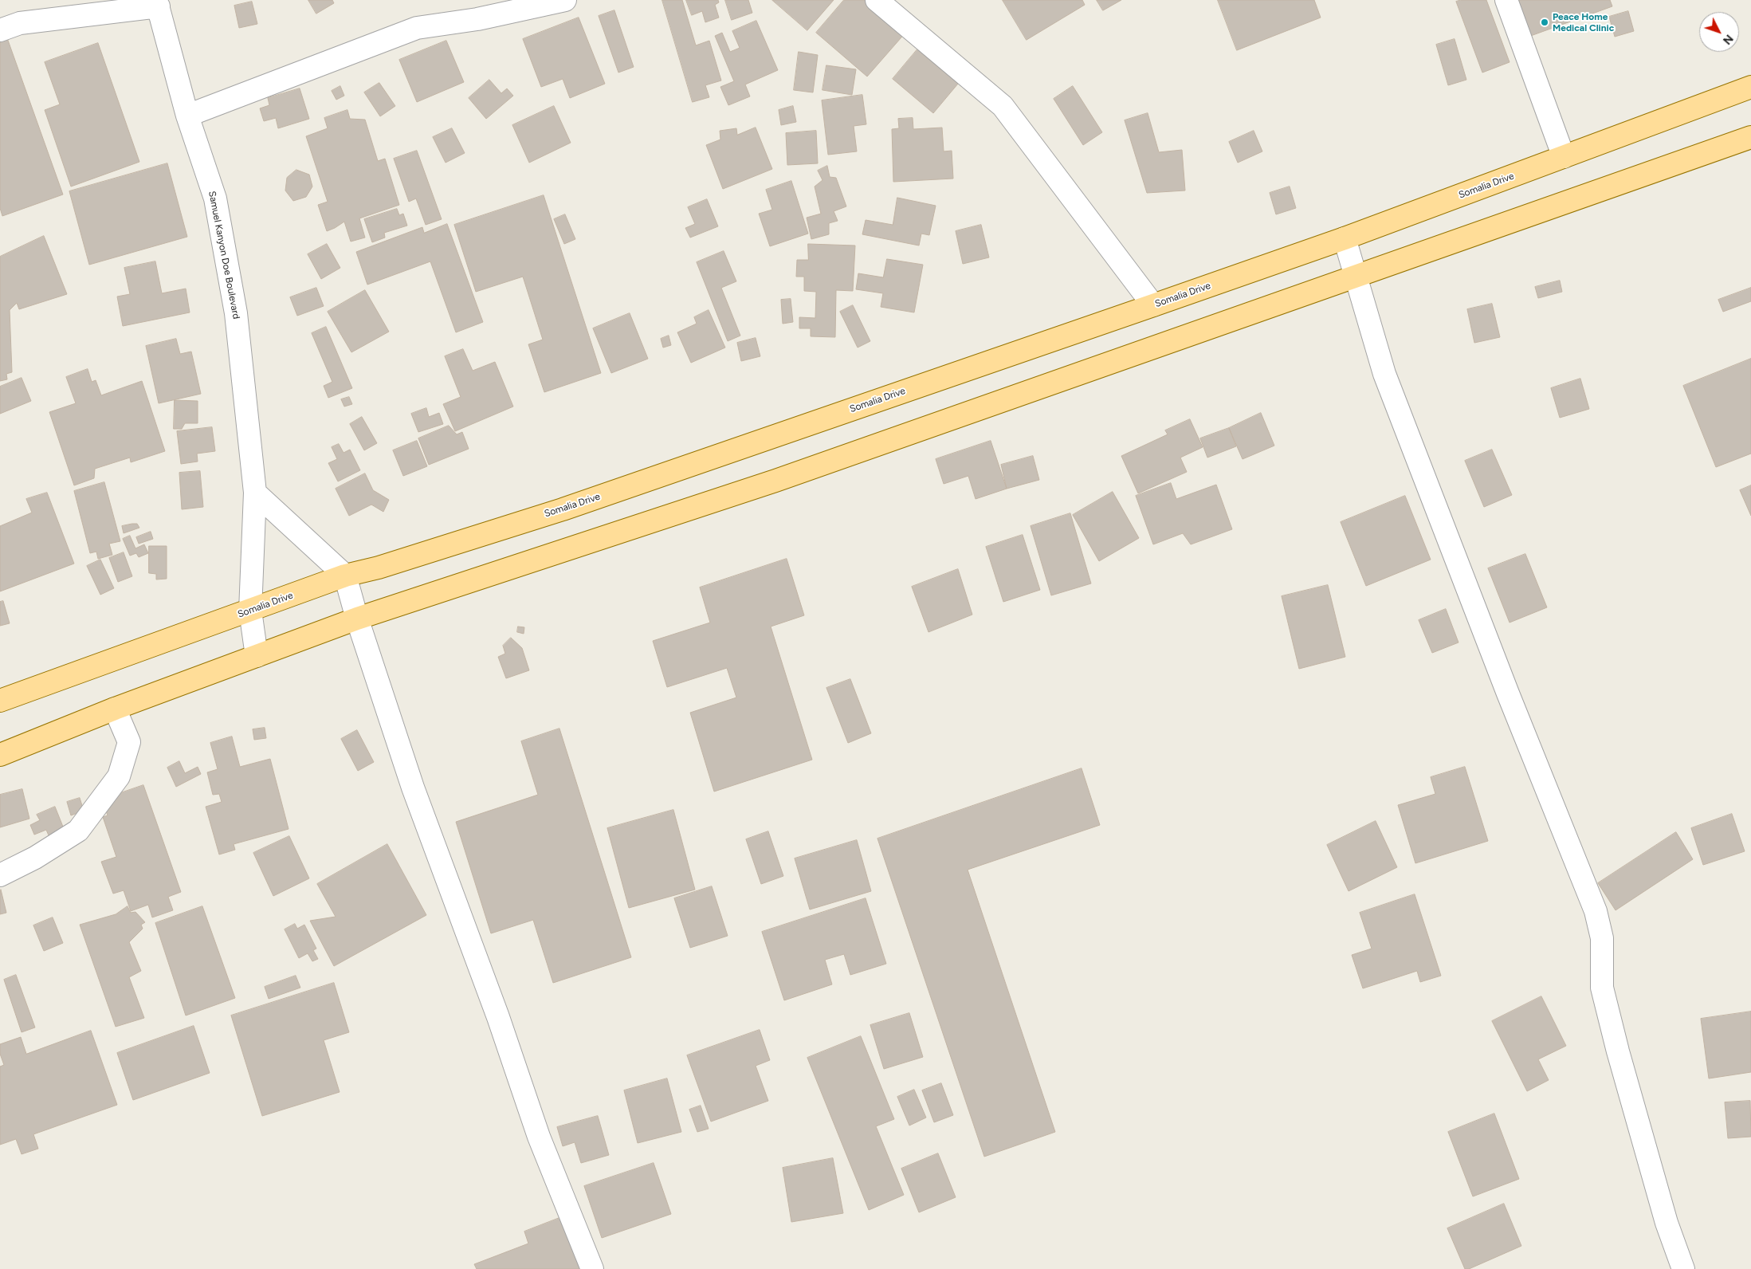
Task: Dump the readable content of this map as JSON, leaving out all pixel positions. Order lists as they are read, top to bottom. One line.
{"streets":{"main road":["Somalia Drive"],"street":["Samuel Kanyon Doe Boulevard"]},"crossings":[["Somalia Drive","Samuel Kanyon Doe Boulevard"]],"places":["Peace Home Medical Clinic"],"north":"bottom right"}
